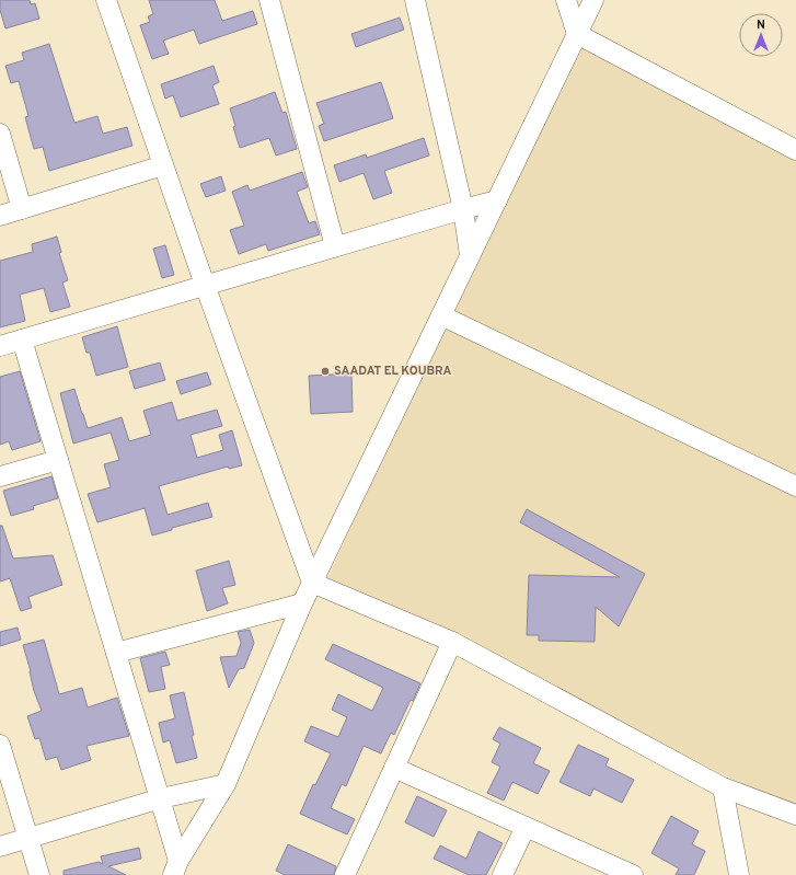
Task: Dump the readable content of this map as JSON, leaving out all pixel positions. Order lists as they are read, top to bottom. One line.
{"places":["SAADAT EL KOUBRA"],"north":"top"}
